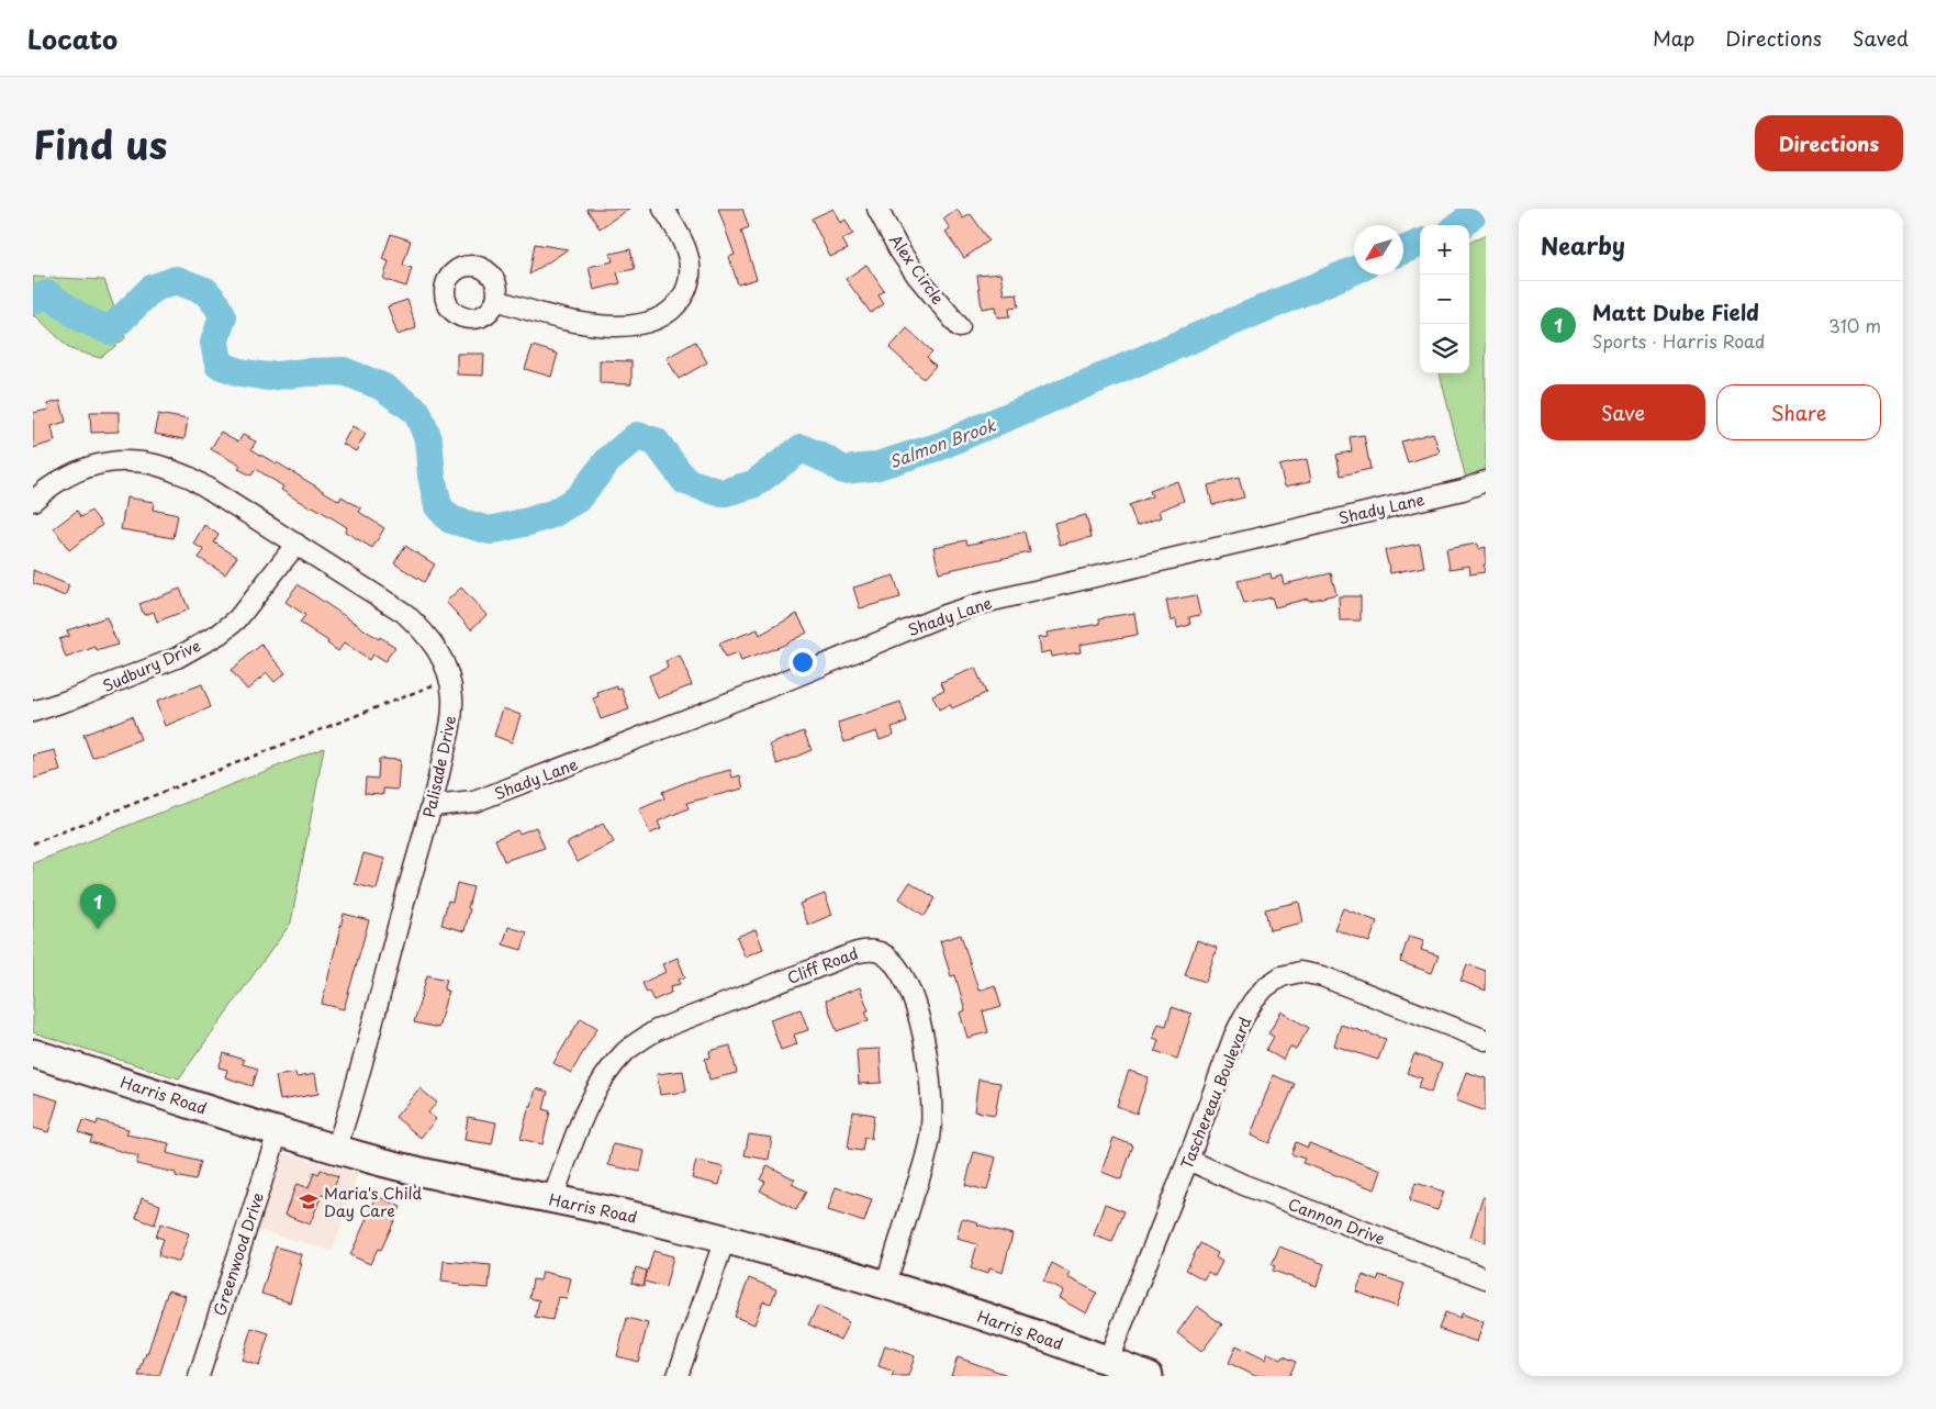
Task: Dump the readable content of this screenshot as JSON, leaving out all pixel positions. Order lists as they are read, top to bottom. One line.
{"streets":{"street":["Alex Circle","Shady Lane","Sudbury Drive","Palisade Drive","Cliff Road","Taschereau Boulevard","Harris Road","Cannon Drive","Greenwood Drive"]},"crossings":[["Shady Lane","Palisade Drive"],["Sudbury Drive","Palisade Drive"],["Palisade Drive","Harris Road"],["Cliff Road","Harris Road"],["Taschereau Boulevard","Harris Road"],["Taschereau Boulevard","Cannon Drive"],["Harris Road","Greenwood Drive"]],"water":["Salmon Brook"],"places":{"school or university":["Maria's Child Day Care"]},"north":"bottom left","page":{"header":"Locato","nav":["Map","Directions","Saved"],"title":"Find us","buttons":["Directions",["Save","Share"]],"heading":"Nearby","map_buttons":["+","−"],"list":[{"mark":"1","name":"Matt Dube Field","note":"Sports · Harris Road","value":"310 m"}],"pins":"1"}}
